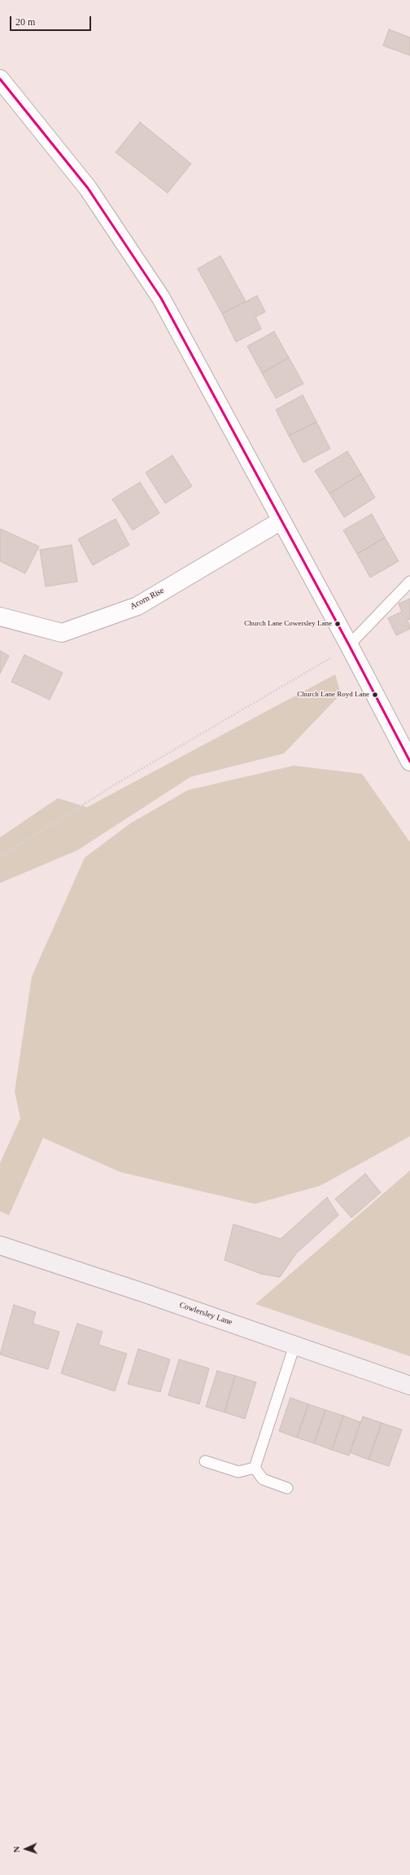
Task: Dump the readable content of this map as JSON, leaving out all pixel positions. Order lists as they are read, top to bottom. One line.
{"streets":{"street":["Acorn Rise","Cowlersley Lane"]},"places":["Church Lane Cowersley Lane","Church Lane Royd Lane"],"scale_bar":"20 m","north":"left"}
